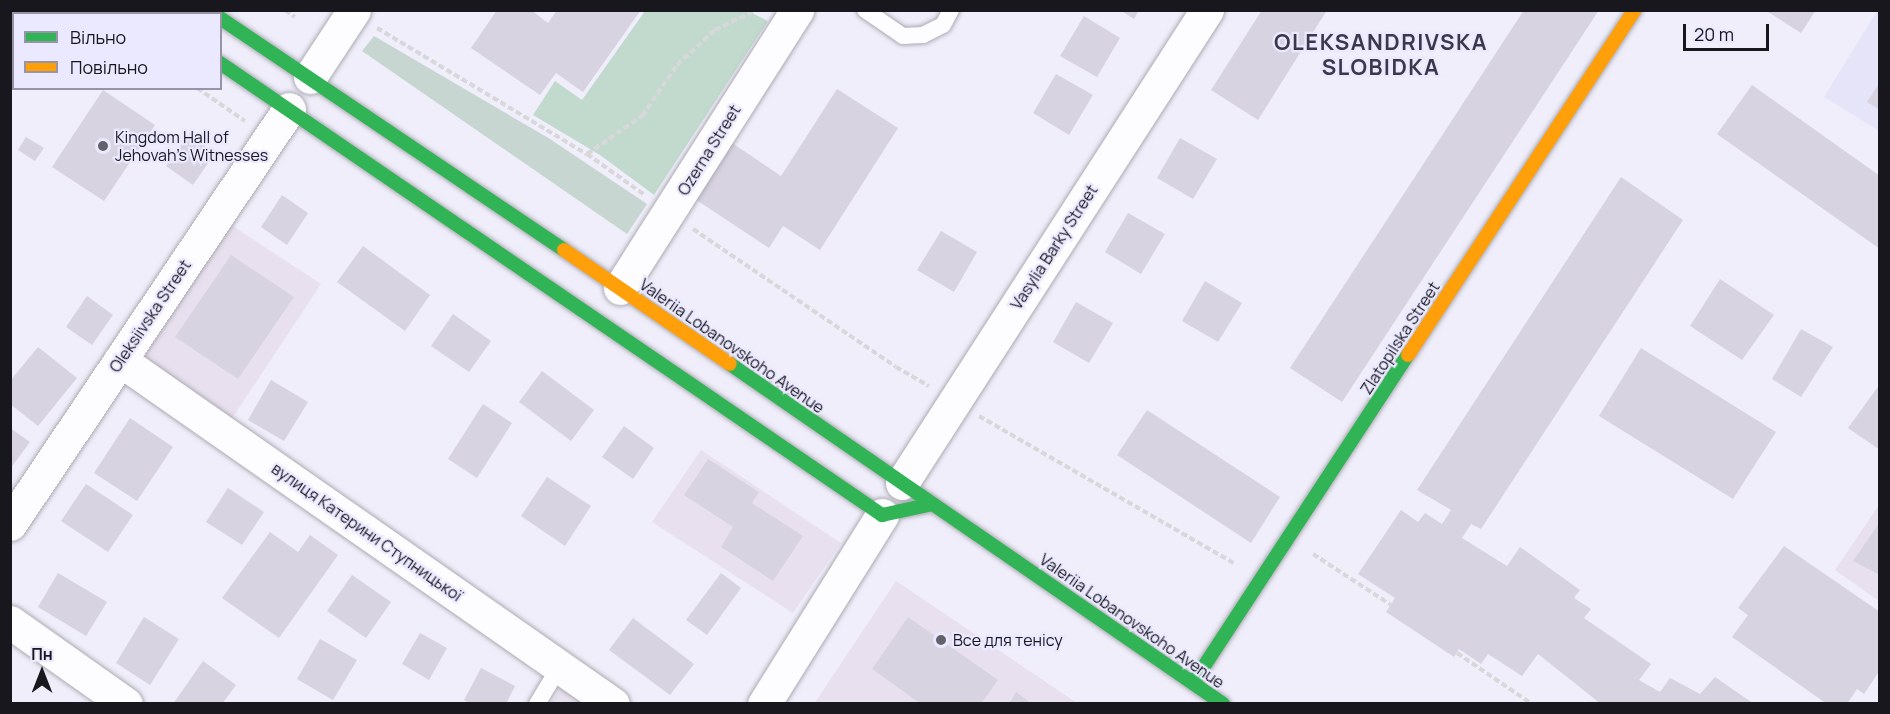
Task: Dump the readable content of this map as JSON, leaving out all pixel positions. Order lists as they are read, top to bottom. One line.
{"streets":{"main road":["Zlatopilska Street","Valeriia Lobanovskoho Avenue"],"street":["Ozerna Street","Vasylia Barky Street","Oleksiivska Street","вулиця Катерини Ступницької"]},"crossings":[["Ozerna Street","Valeriia Lobanovskoho Avenue"],["Vasylia Barky Street","Valeriia Lobanovskoho Avenue"],["Oleksiivska Street","вулиця Катерини Ступницької"],["Zlatopilska Street","Valeriia Lobanovskoho Avenue"]],"districts":["OLEKSANDRIVSKA SLOBIDKA"],"places":["Kingdom Hall of Jehovah's Witnesses","Все для тенісу"],"legend":["Вільно","Повільно"],"scale_bar":"20 m","north":"top"}
